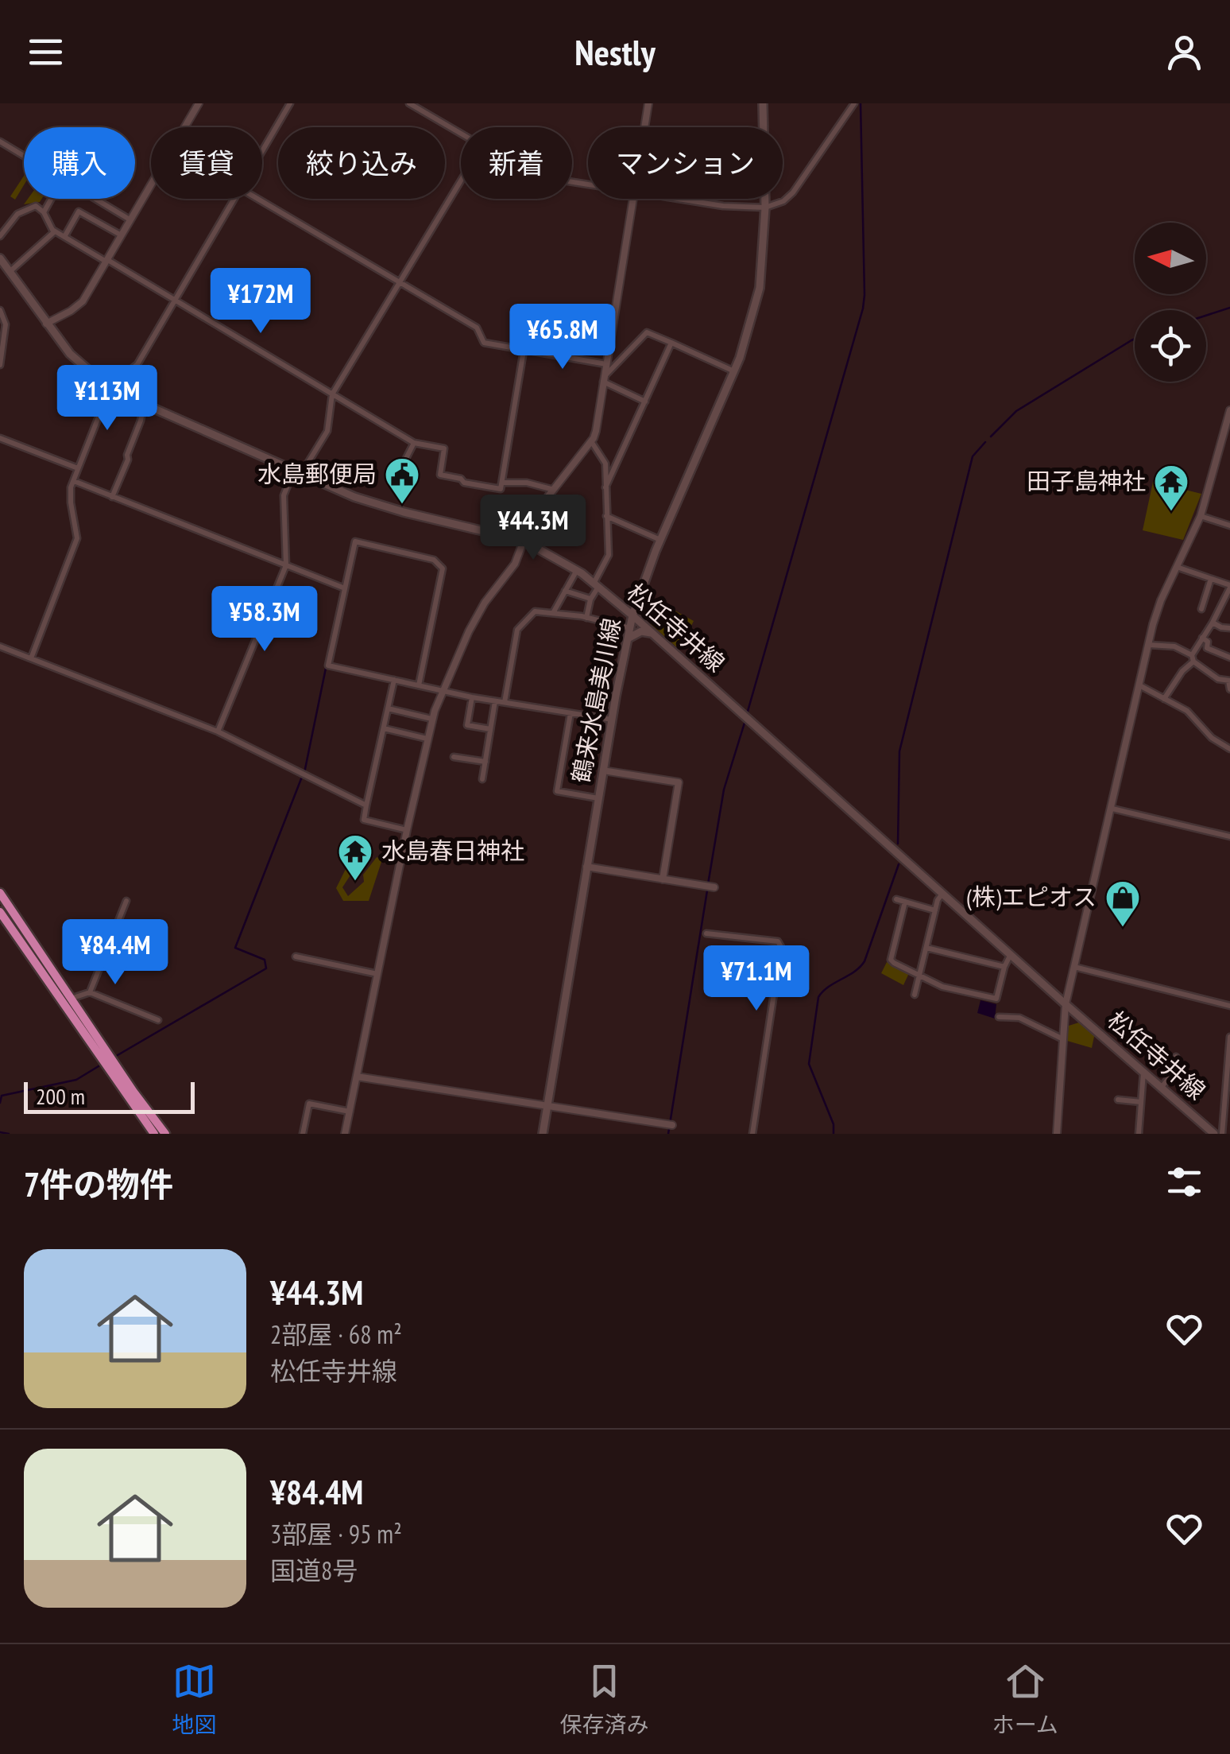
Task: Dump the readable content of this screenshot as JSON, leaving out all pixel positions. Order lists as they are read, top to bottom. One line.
{"streets":{"main road":["松任寺井線","鶴来水島美川線"]},"crossings":[["松任寺井線","鶴来水島美川線"]],"places":{"public building":["水島郵便局"],"temple":["田子島神社","水島春日神社"],"shop":["(株)エピオス"]},"scale_bar":"200 m","north":"left","page":{"header":"Nestly","chip":["購入","賃貸","絞り込み","新着","マンション"],"price":["¥172M","¥65.8M","¥113M","¥44.3M","¥58.3M","¥84.4M","¥71.1M"],"scale":"200 m","heading":"7件の物件","list":[{"name":"¥44.3M","note":"2部屋 · 68 m² · 松任寺井線"},{"name":"¥84.4M","note":"3部屋 · 95 m² · 国道8号"}],"tabs":["地図","保存済み","ホーム"]}}
